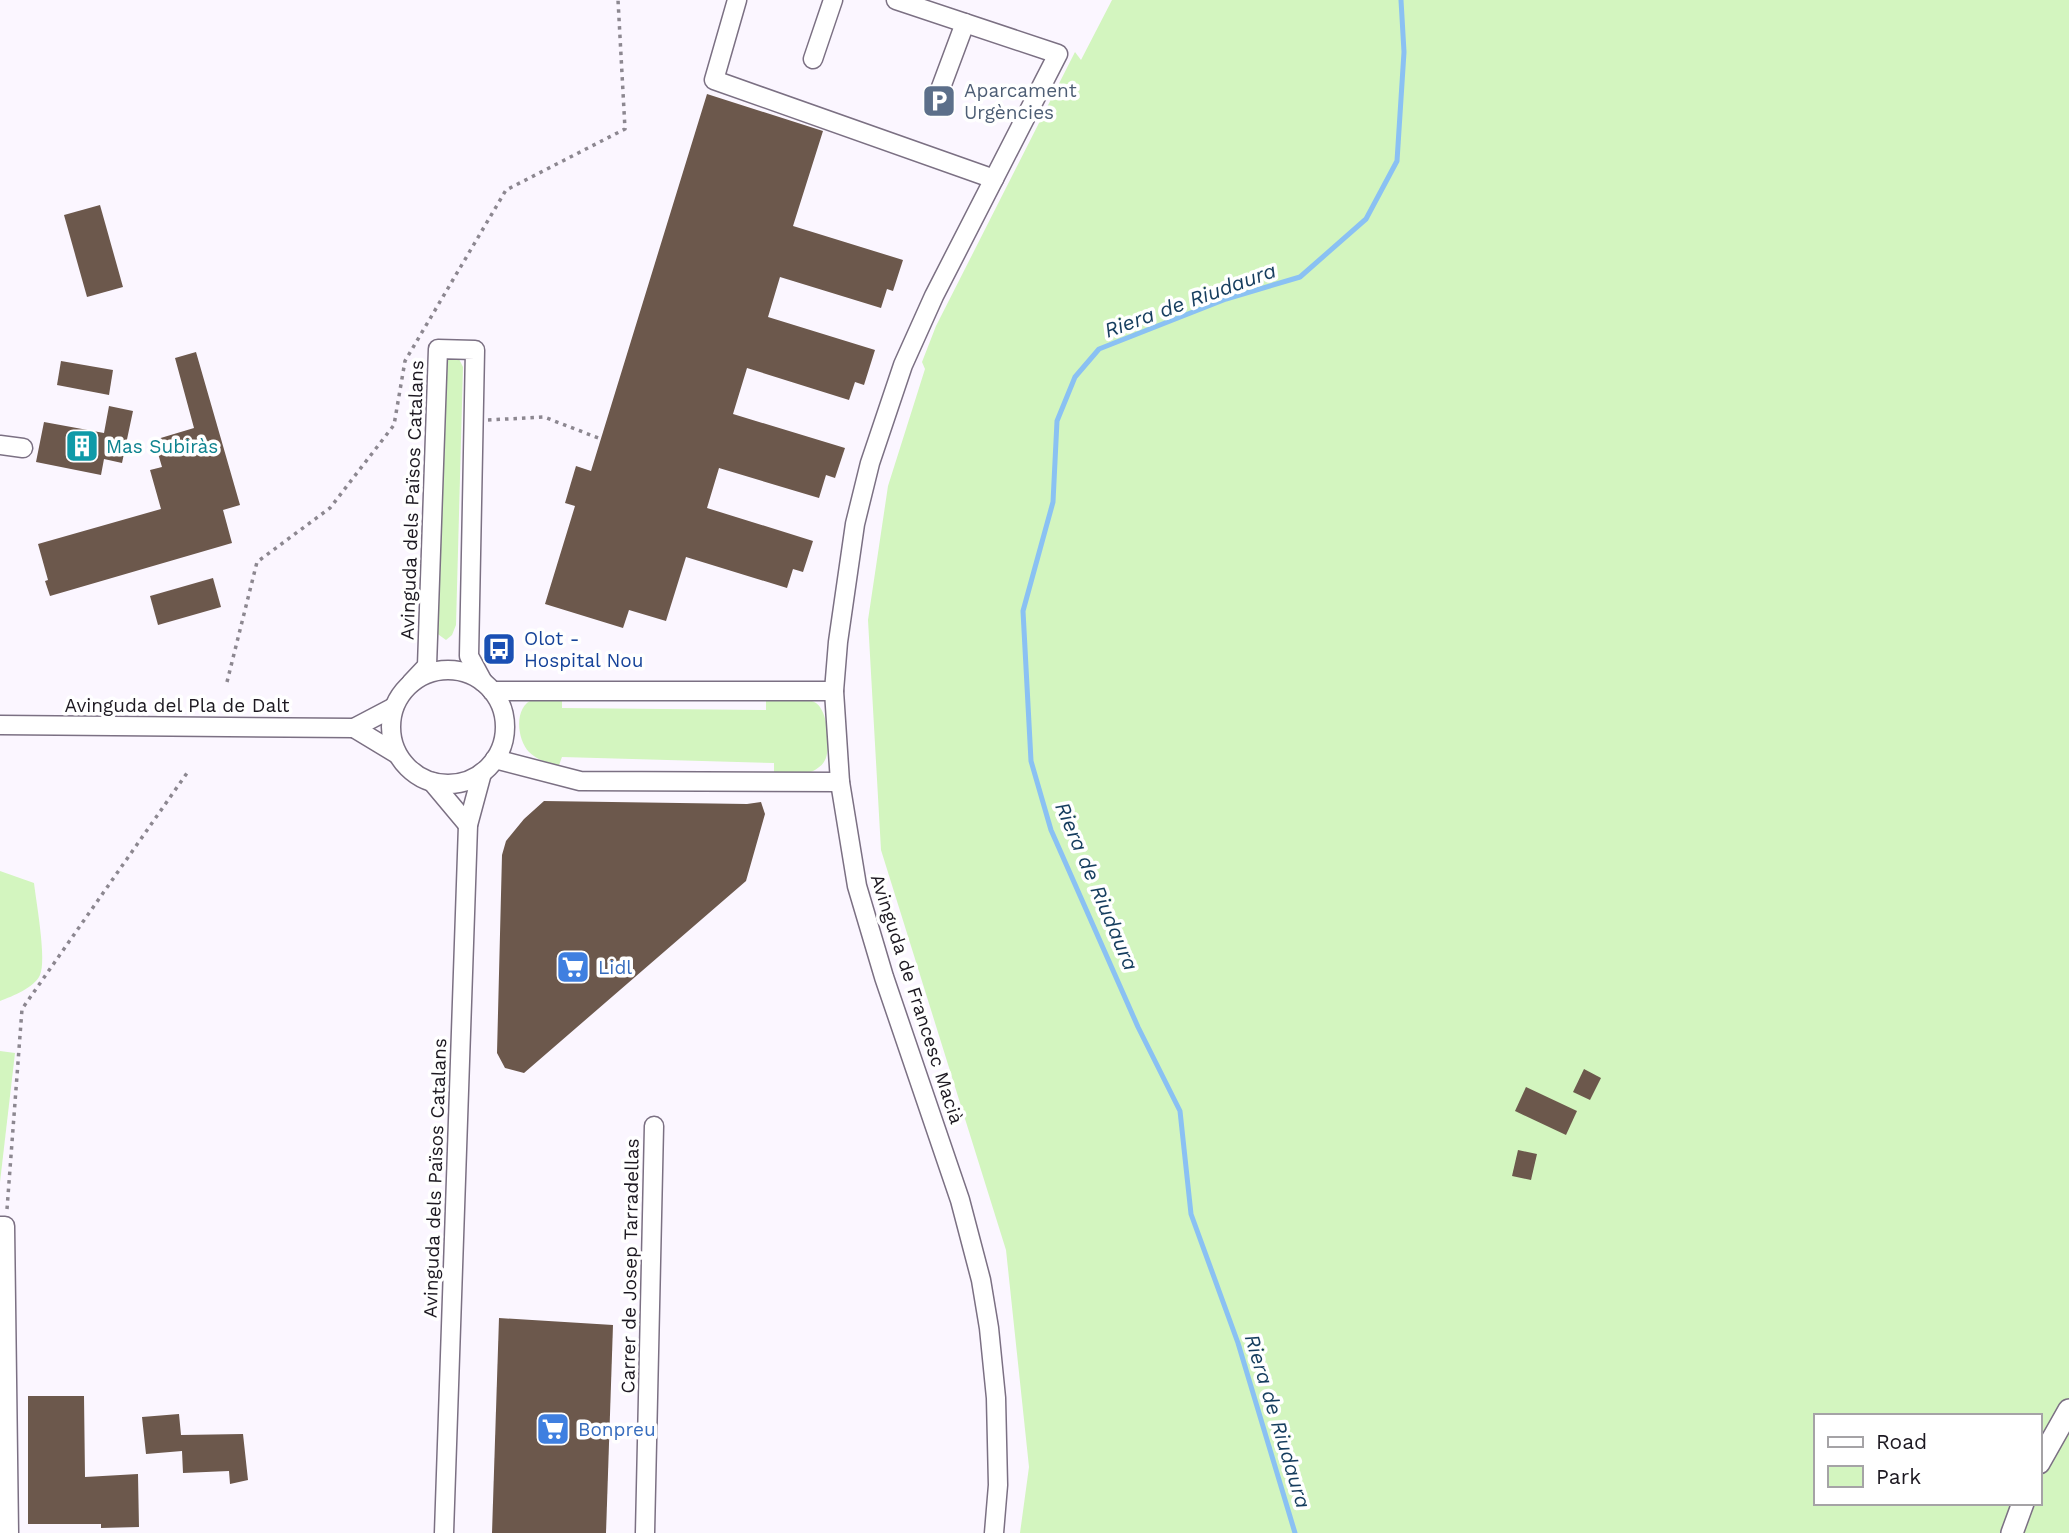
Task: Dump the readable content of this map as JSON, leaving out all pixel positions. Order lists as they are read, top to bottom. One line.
{"streets":{"street":["Avinguda dels Països Catalans","Avinguda del Pla de Dalt","Avinguda de Francesc Macià","Carrer de Josep Tarradellas"]},"crossings":[["Avinguda dels Països Catalans","Avinguda del Pla de Dalt"]],"water":["Riera de Riudaura"],"places":{"parking":["Aparcament Urgències"],"building":["Mas Subiràs"],"bus stop":["Olot - Hospital Nou"],"supermarket":["Lidl","Bonpreu"]},"legend":["Road","Park"]}
